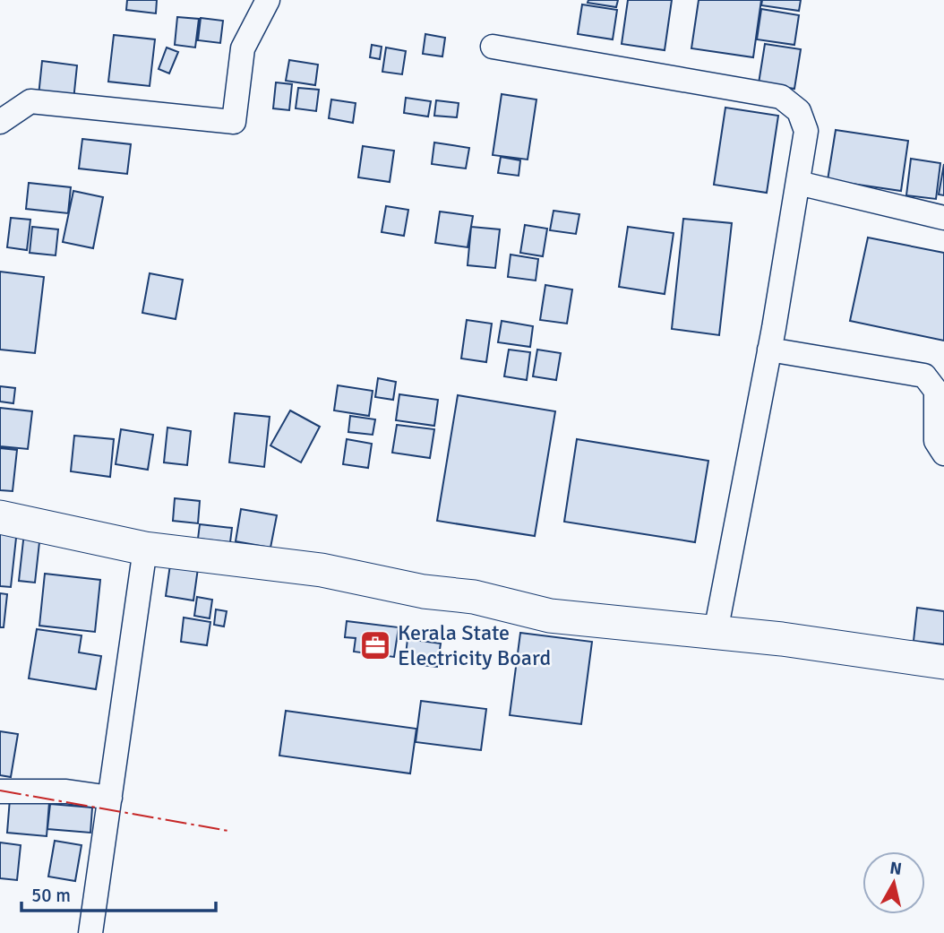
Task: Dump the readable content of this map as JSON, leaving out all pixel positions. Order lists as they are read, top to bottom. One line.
{"places":{"office":["Kerala State Electricity Board"]},"scale_bar":"50 m","north":"top"}
